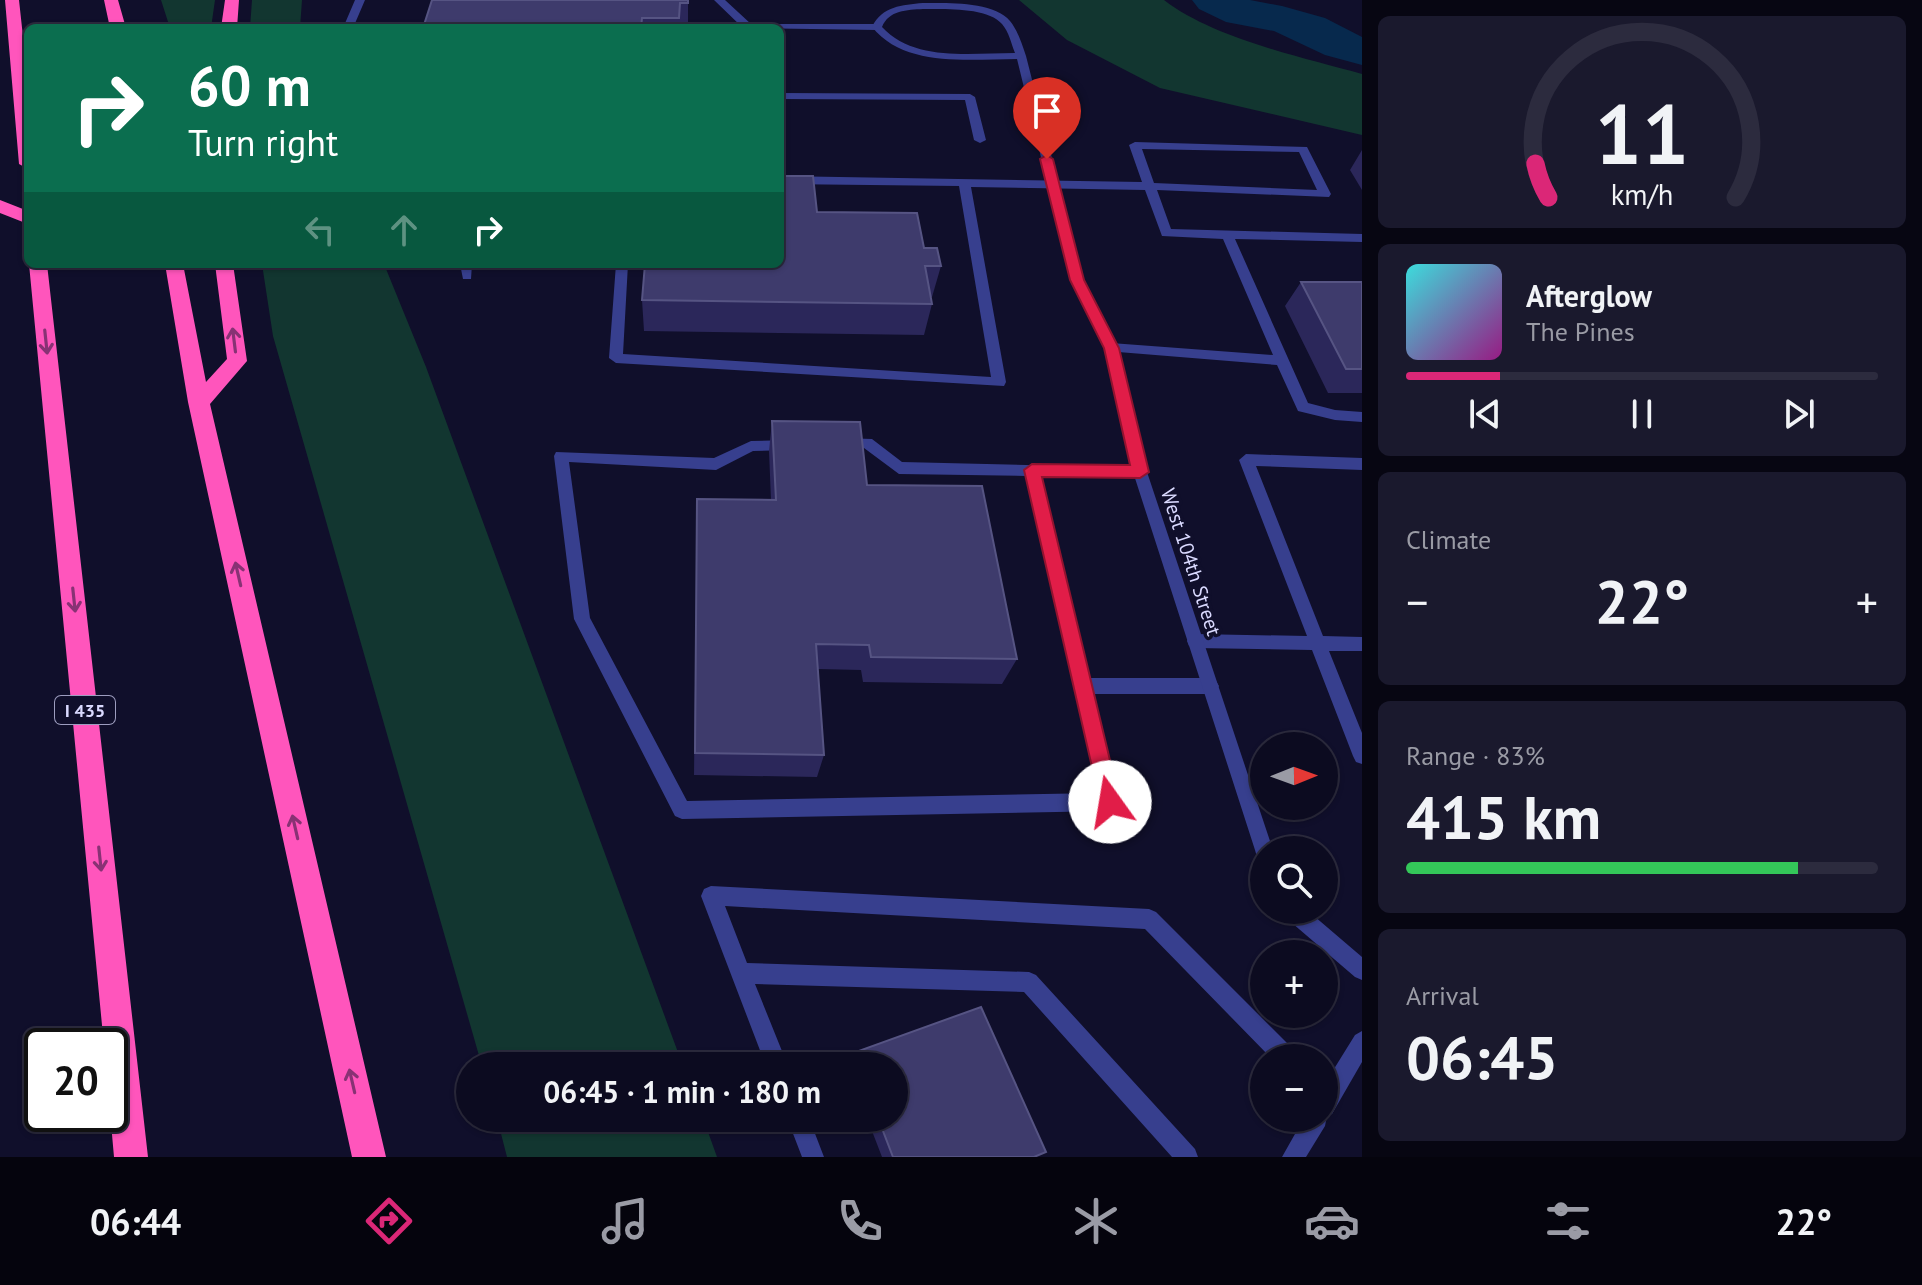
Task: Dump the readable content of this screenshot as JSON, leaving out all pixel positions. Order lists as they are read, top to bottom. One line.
{"streets":{"highway":["I 435"],"street":["West 104th Street"]},"north":"right","page":{"turn":["60 m","Turn right"],"song":["Afterglow","The Pines"],"tile":["Climate",["Range · 83%","415 km"],["Arrival","06:45"]],"heat":["−","22°","+"],"map_buttons":["+","−"],"limit":"20","trip":"06:45 · 1 min · 180 m","tabs":["06:44","22°"],"gauge":["11","km/h"]}}
